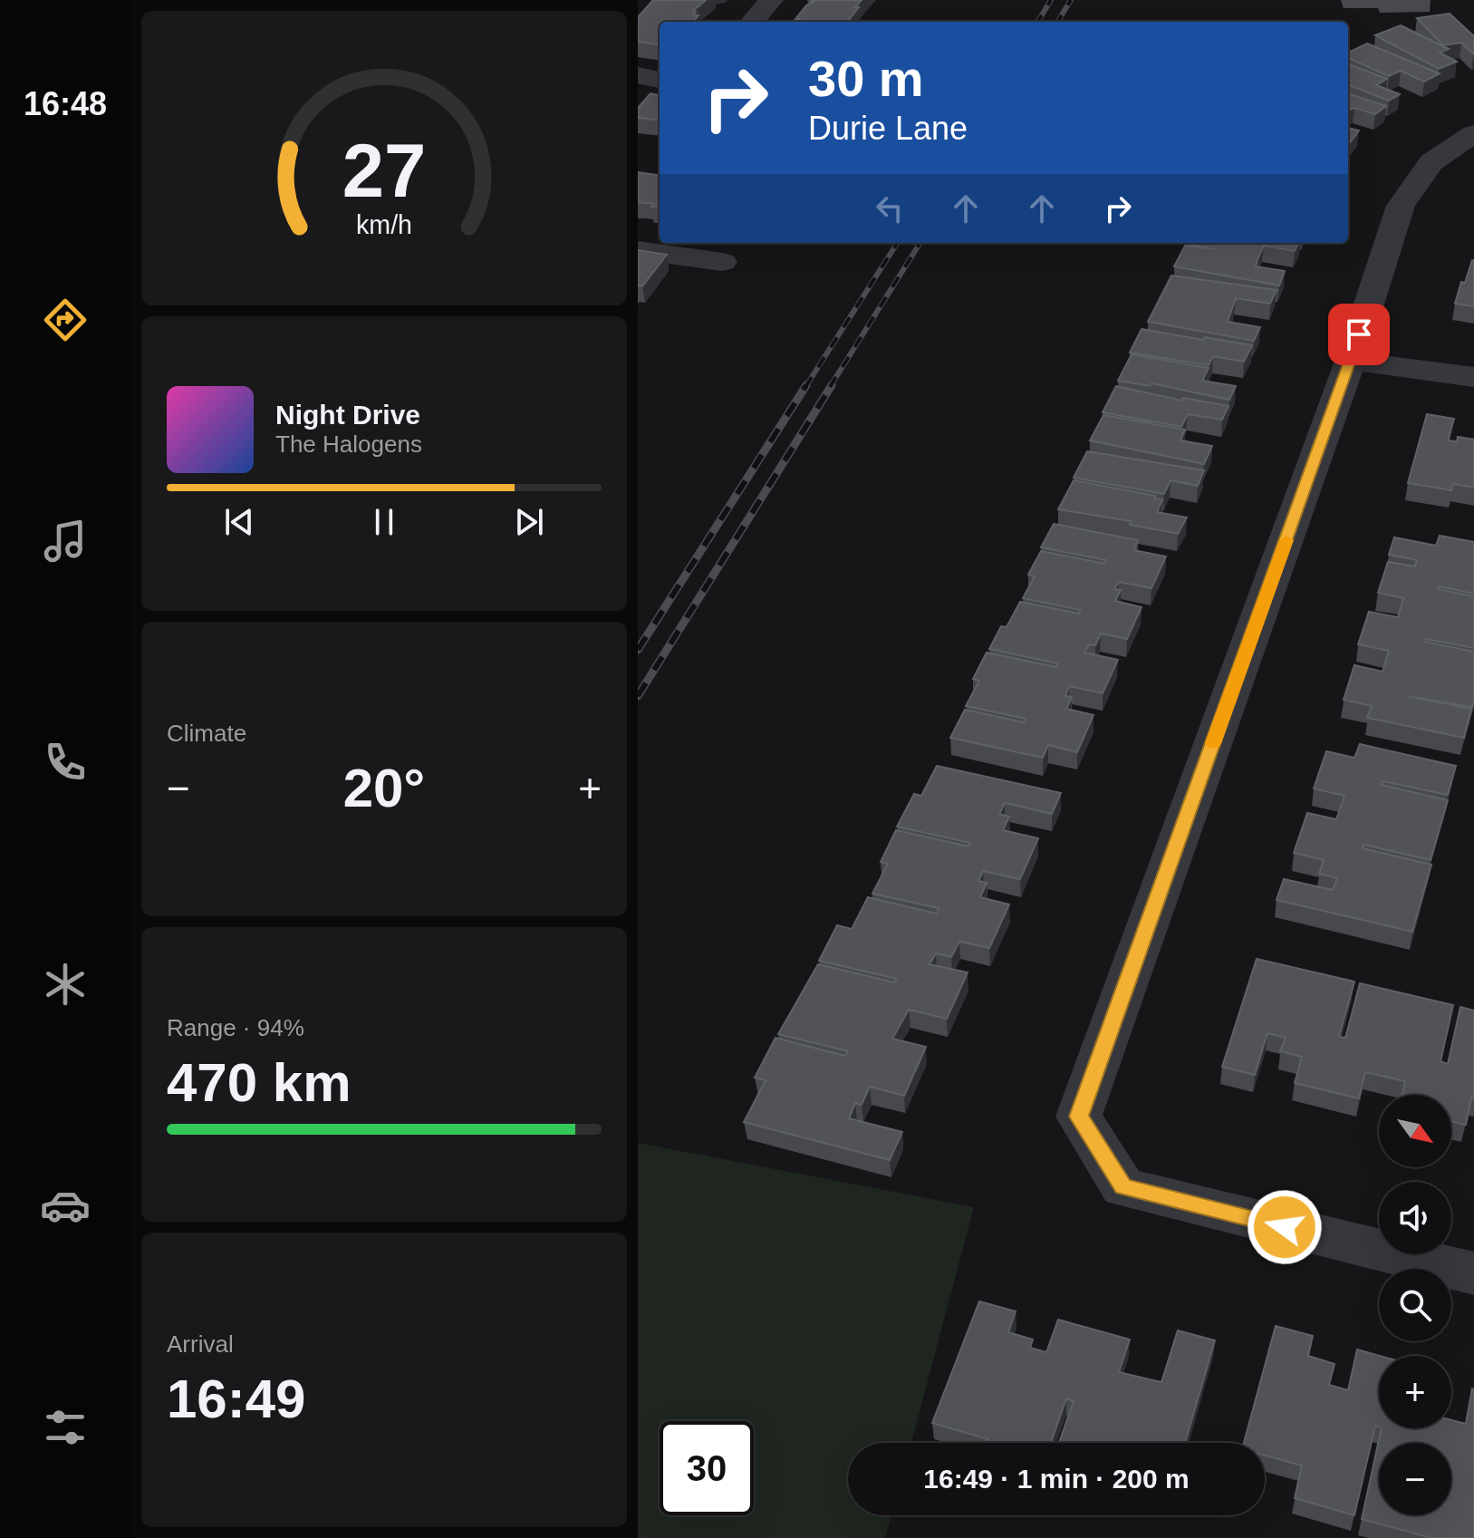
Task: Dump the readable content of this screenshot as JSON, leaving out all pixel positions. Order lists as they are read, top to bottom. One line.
{"north":"bottom right","page":{"tabs":"16:48","turn":["30 m","Durie Lane"],"song":["Night Drive","The Halogens"],"tile":["Climate",["Range · 94%","470 km"],["Arrival","16:49"]],"heat":["−","20°","+"],"map_buttons":["+","−"],"limit":"30","trip":"16:49 · 1 min · 200 m","gauge":["27","km/h"]}}
